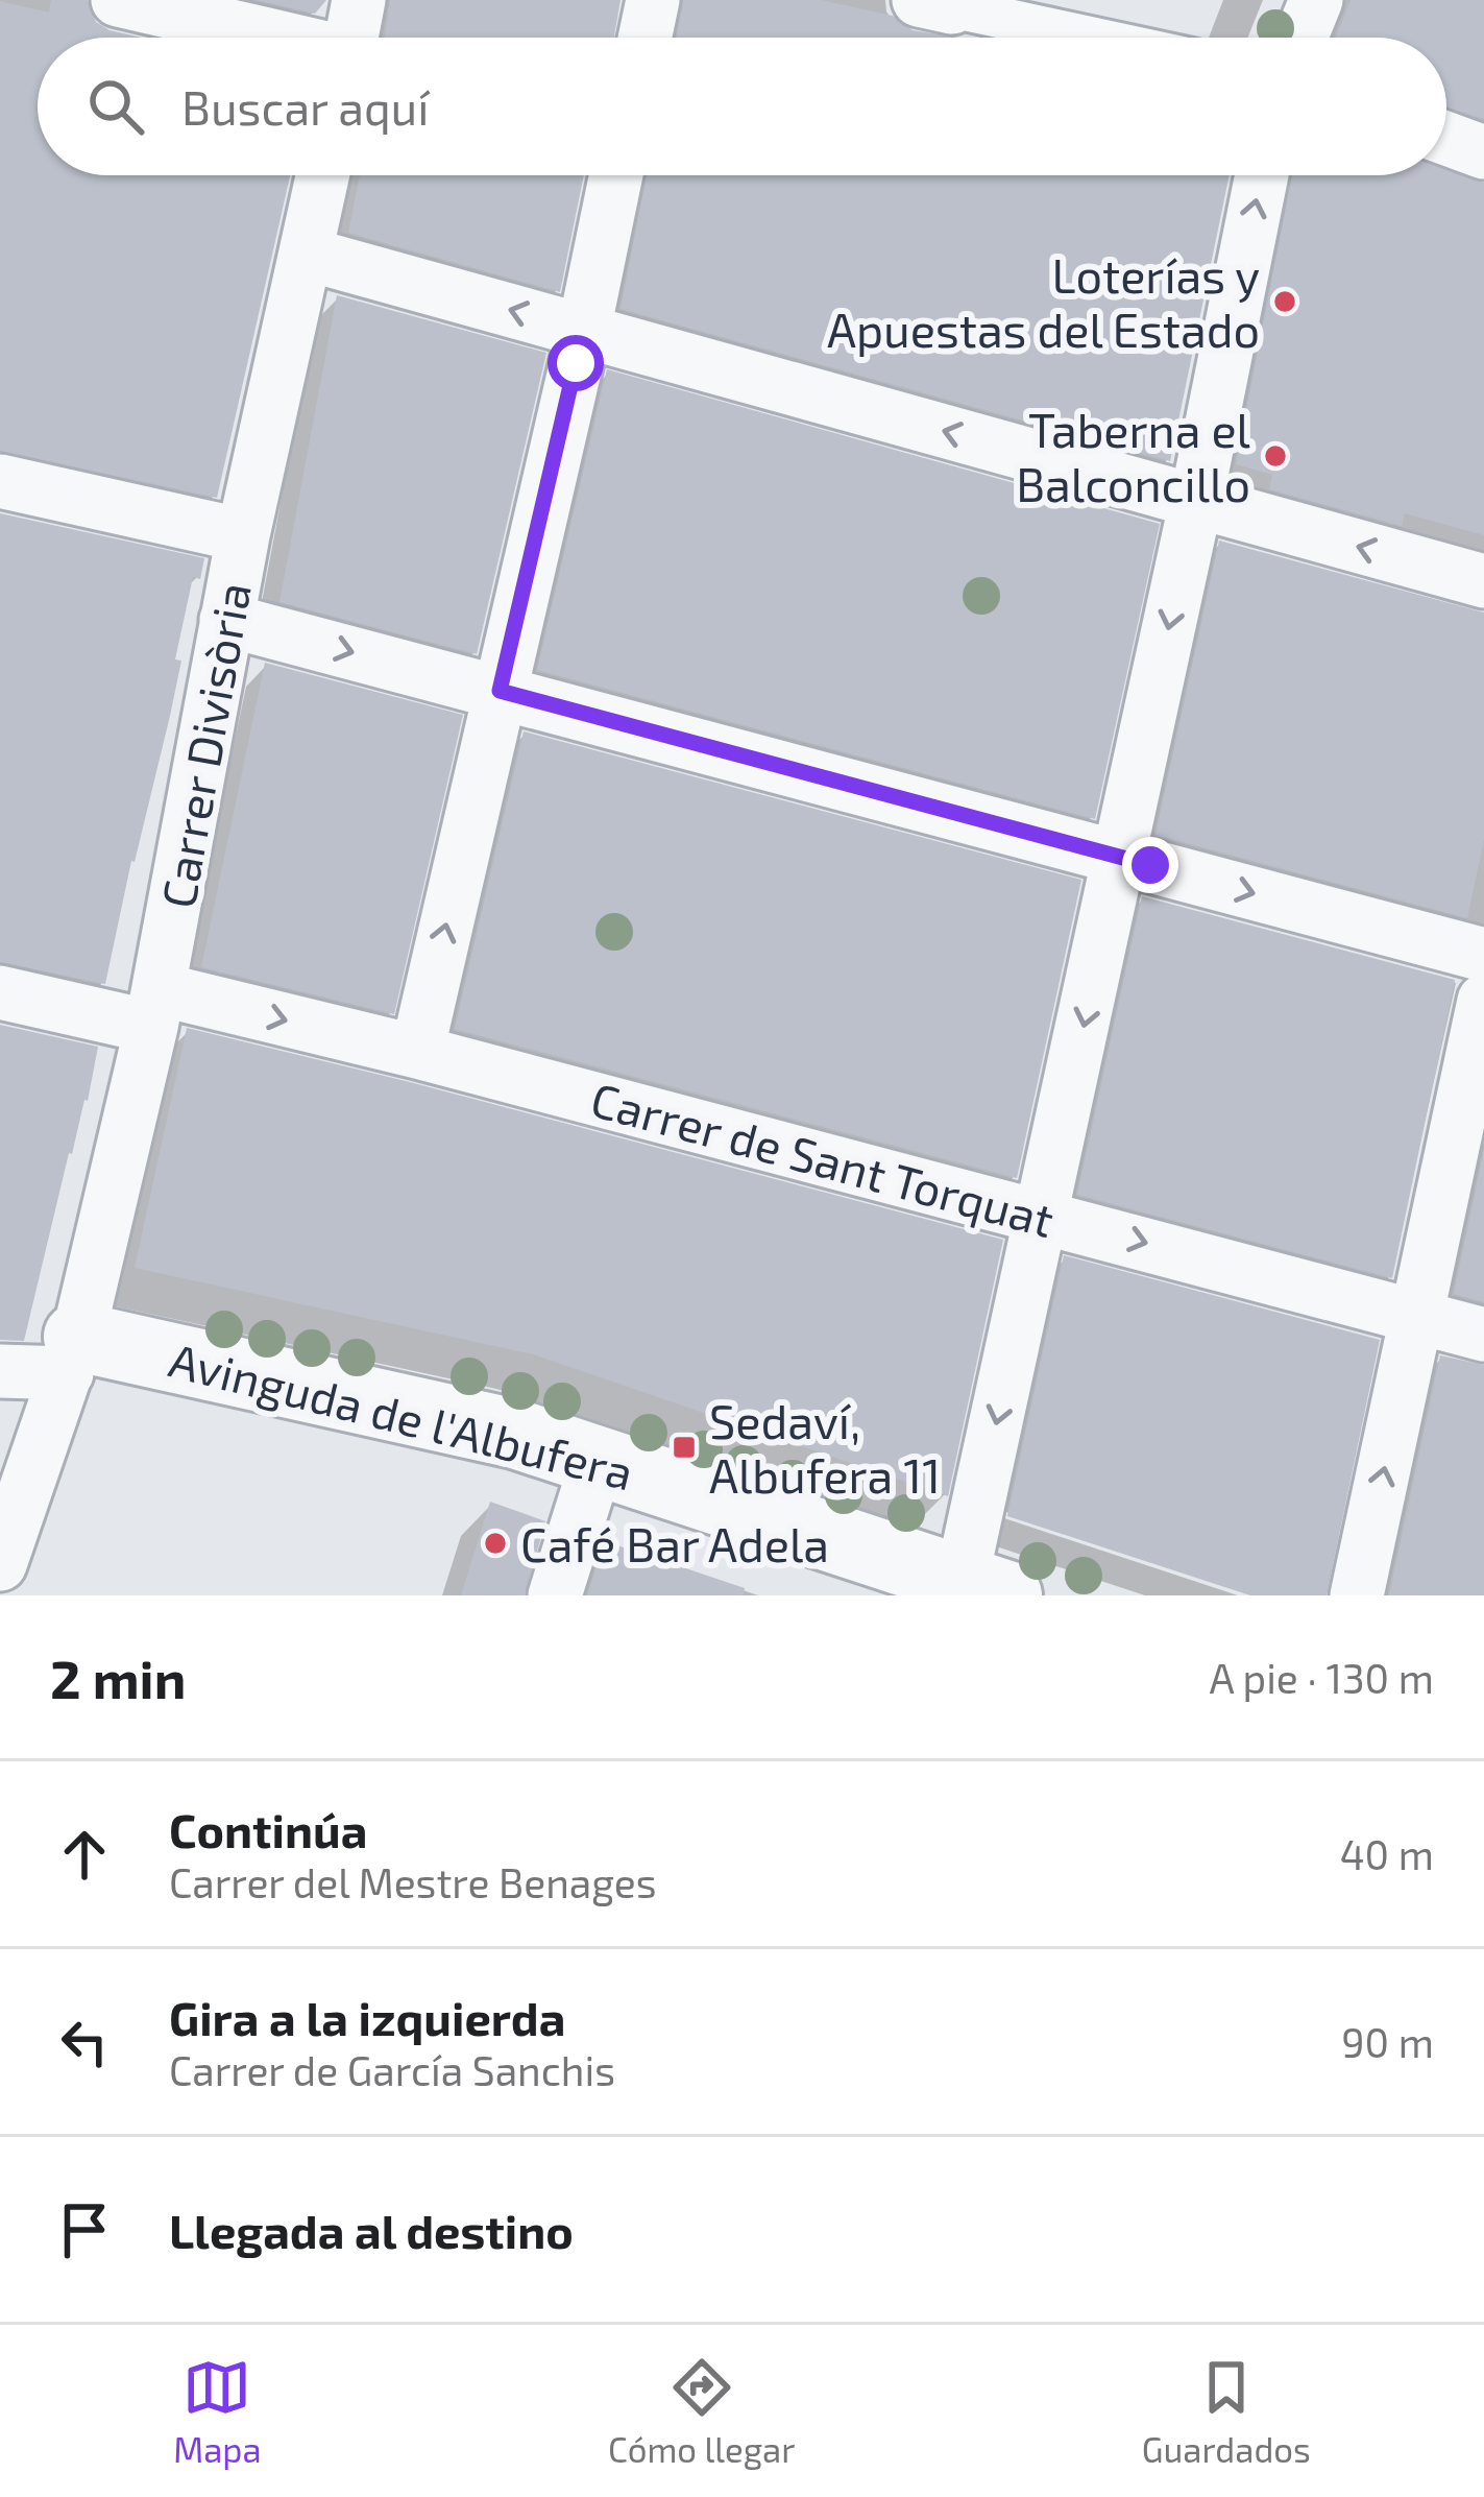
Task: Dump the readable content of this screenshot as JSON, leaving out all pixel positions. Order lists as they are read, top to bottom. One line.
{"streets":{"street":["Carrer Divisòria","Carrer de Sant Torquat","Avinguda de l'Albufera"]},"crossings":[["Carrer Divisòria","Carrer de Sant Torquat"],["Carrer Divisòria","Avinguda de l'Albufera"]],"places":{"other":["Loterías y Apuestas del Estado","Taberna el Balconcillo","Café Bar Adela"],"transit":["Sedaví, Albufera 11"]},"page":{"search":"Buscar aquí","heading":["2 min","A pie · 130 m"],"list":[["Continúa","Carrer del Mestre Benages","40 m"],["Gira a la izquierda","Carrer de García Sanchis","90 m"],"Llegada al destino"],"nav":["Mapa","Cómo llegar","Guardados"]}}
